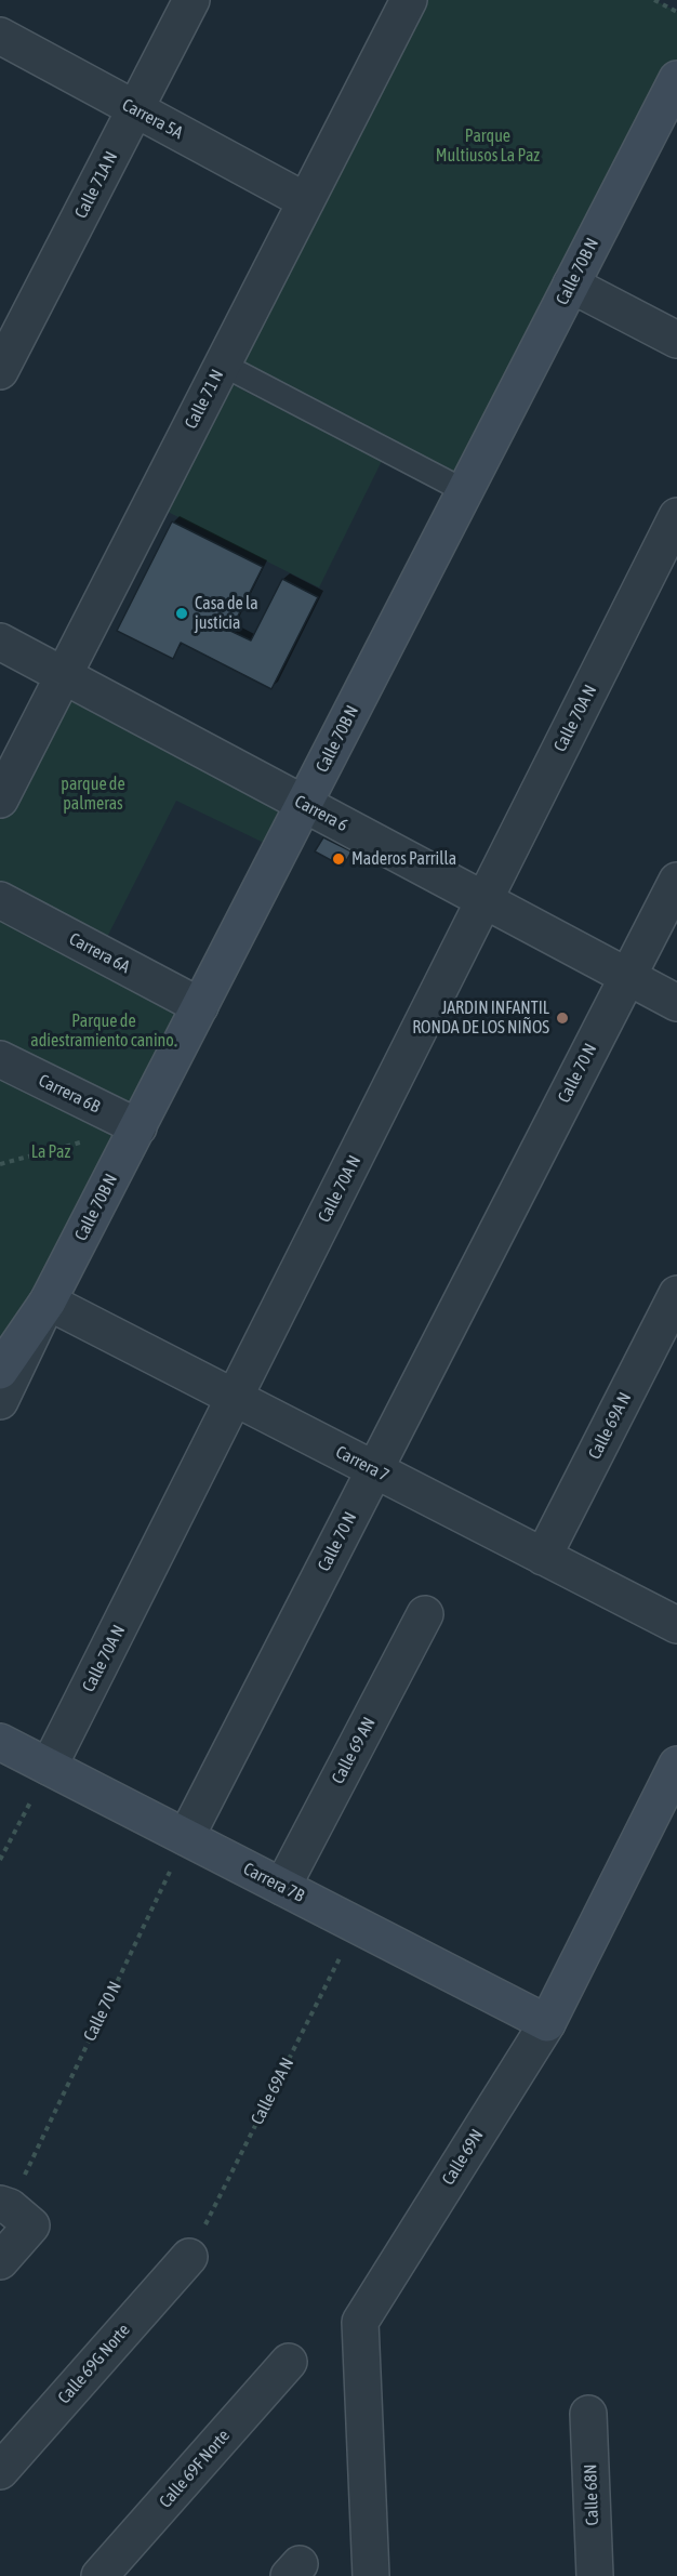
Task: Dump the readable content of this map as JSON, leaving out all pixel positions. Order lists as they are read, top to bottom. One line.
{"streets":{"street":["Carrera 5A","Calle 71A N","Calle 70B N","Calle 71 N","Calle 70A N","Carrera 6","Carrera 6A","Calle 70 N","Carrera 6B","Calle 69A N","Carrera 7","Calle 69 AN","Carrera 7B","Calle 69N","Calle 69G Norte","Calle 69F Norte","Calle 68N"]},"crossings":[["Carrera 5A","Calle 71A N"],["Carrera 5A","Calle 71 N"],["Calle 70B N","Carrera 6"],["Calle 70B N","Carrera 6A"],["Calle 70B N","Carrera 6B"],["Calle 70B N","Carrera 7"],["Calle 71 N","Carrera 6"],["Calle 70A N","Carrera 6"],["Calle 70A N","Carrera 7"],["Calle 70A N","Carrera 7B"],["Carrera 6","Calle 70 N"],["Calle 70 N","Carrera 7"],["Calle 70 N","Carrera 7B"],["Calle 69A N","Carrera 7"],["Calle 69A N","Carrera 7B"],["Calle 69A N","Calle 69G Norte"],["Calle 69 AN","Carrera 7B"],["Carrera 7B","Calle 69N"]],"parks":["Parque Multiusos La Paz","parque de palmeras","Parque de adiestramiento canino.","La Paz"],"places":["Casa de la justicia","Maderos Parrilla","JARDIN INFANTIL RONDA DE LOS NIÑOS"]}
